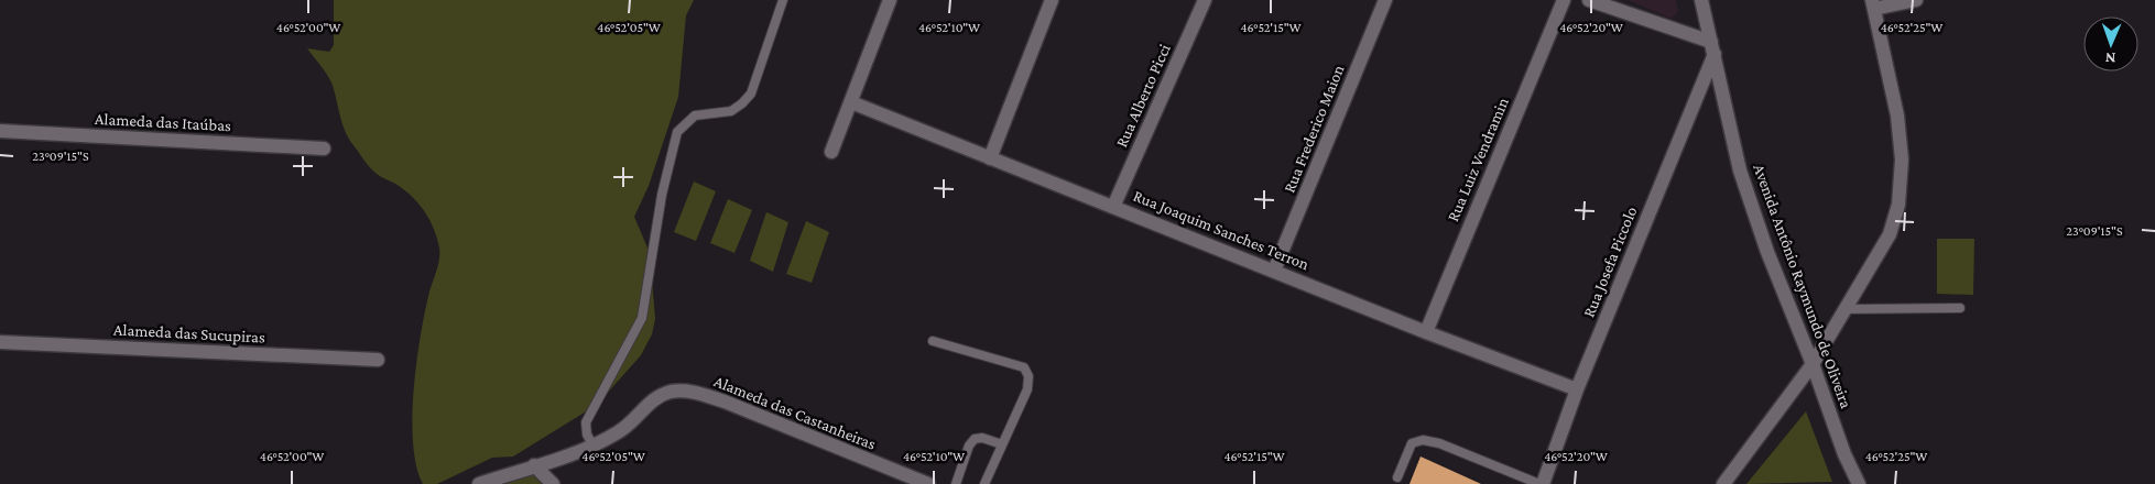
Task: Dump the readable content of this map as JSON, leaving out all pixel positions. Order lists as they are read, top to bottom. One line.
{"streets":{"street":["Rua Alberto Picci","Alameda das Itaúbas","Rua Frederico Maion","Rua Luiz Vendramin","Rua Joaquim Sanches Terron","Rua Josefa Piccolo","Avenida Antônio Raymundo de Oliveira","Alameda das Sucupiras","Alameda das Castanheiras"]},"crossings":[["Rua Alberto Picci","Rua Joaquim Sanches Terron"],["Rua Frederico Maion","Rua Joaquim Sanches Terron"],["Rua Luiz Vendramin","Rua Joaquim Sanches Terron"],["Rua Joaquim Sanches Terron","Rua Josefa Piccolo"],["Rua Josefa Piccolo","Avenida Antônio Raymundo de Oliveira"]],"north":"bottom","coordinates":["46°52'00\"W","46°52'05\"W","46°52'10\"W","46°52'15\"W","46°52'20\"W","46°52'25\"W","23°09'15\"S"]}
